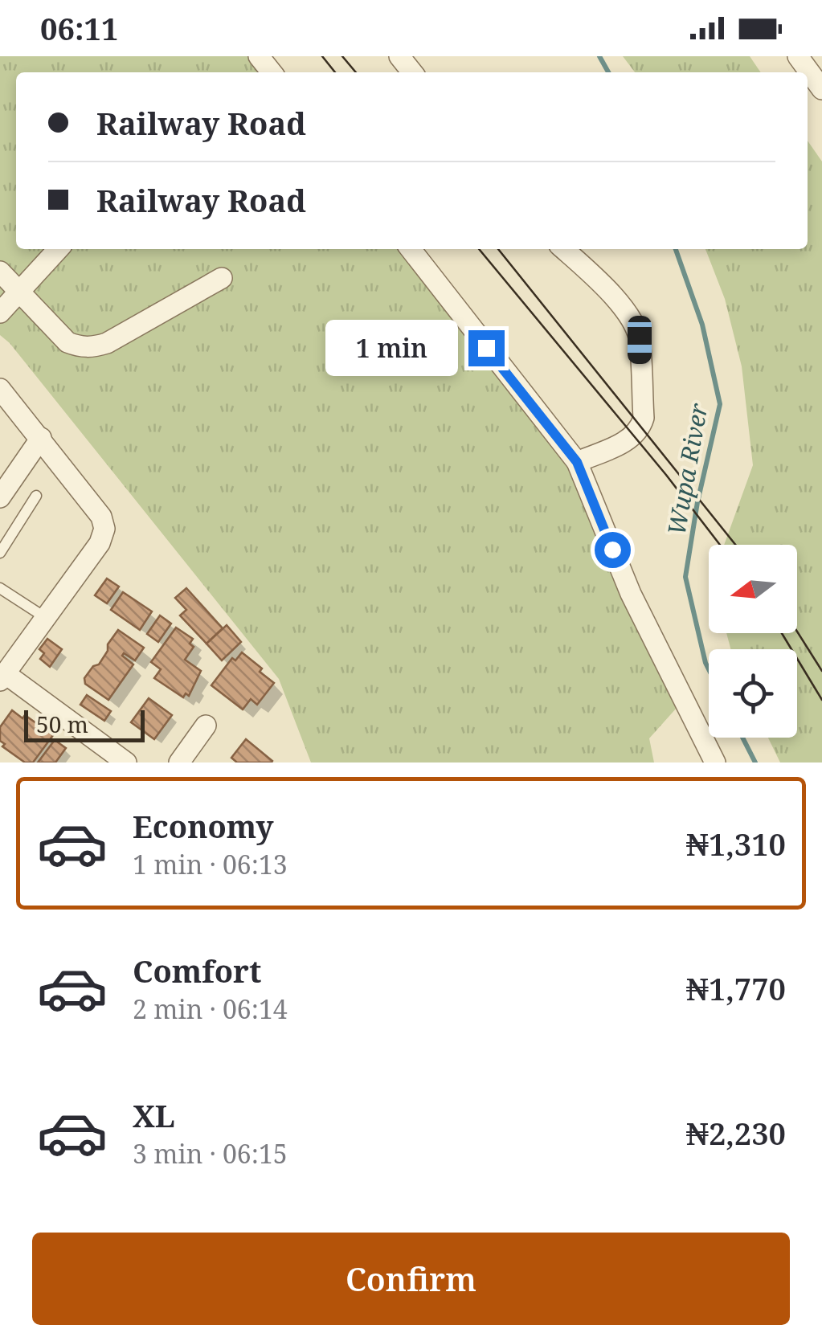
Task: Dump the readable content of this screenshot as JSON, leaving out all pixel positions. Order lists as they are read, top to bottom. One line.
{"water":["Wupa River"],"scale_bar":"50 m","north":"left","page":{"status":"06:11","banner":["Railway Road","Railway Road"],"bubble":"1 min","scale":"50 m","list":[{"name":"Economy","note":"1 min · 06:13","value":"₦1,310"},{"name":"Comfort","note":"2 min · 06:14","value":"₦1,770"},{"name":"XL","note":"3 min · 06:15","value":"₦2,230"}],"buttons":"Confirm"}}
